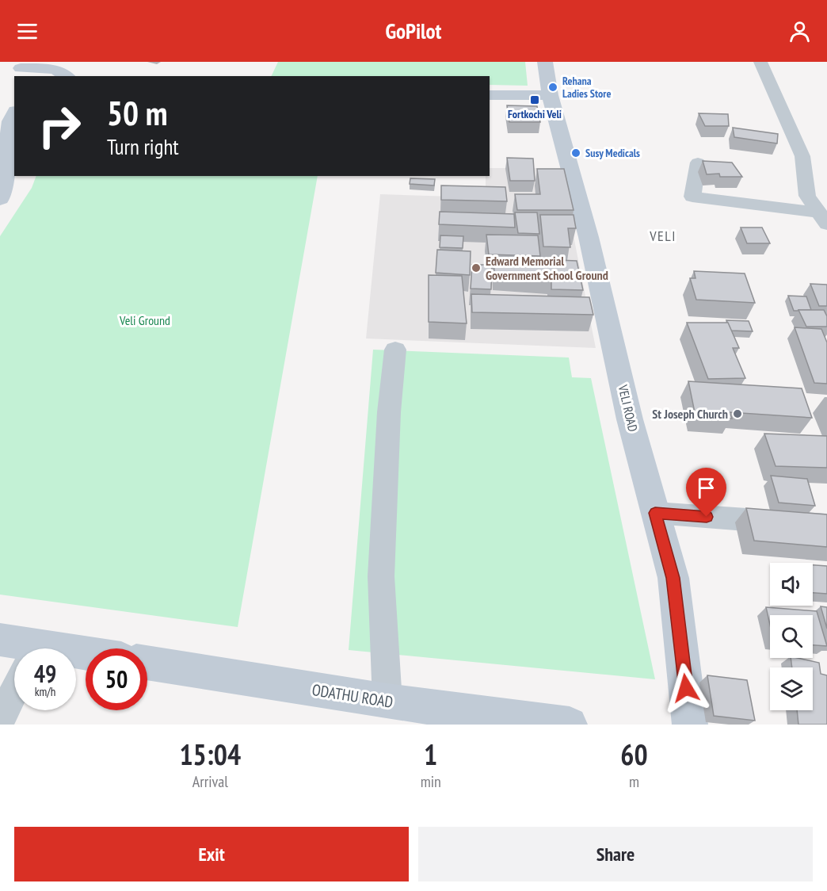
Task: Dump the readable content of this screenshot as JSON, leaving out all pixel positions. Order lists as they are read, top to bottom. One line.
{"streets":{"main road":["VELI ROAD","ODATHU ROAD"]},"districts":["VELI"],"parks":["Veli Ground"],"places":{"other":["Rehana Ladies Store","Susy Medicals","Edward Memorial Government School Ground","St Joseph Church"],"transit":["Fortkochi Veli"]},"page":{"header":"GoPilot","turn":["50 m","Turn right"],"speed":"49 km/h","limit":"50","eta":["15:04","Arrival","1","min","60","m"],"buttons":["Exit","Share"]}}
